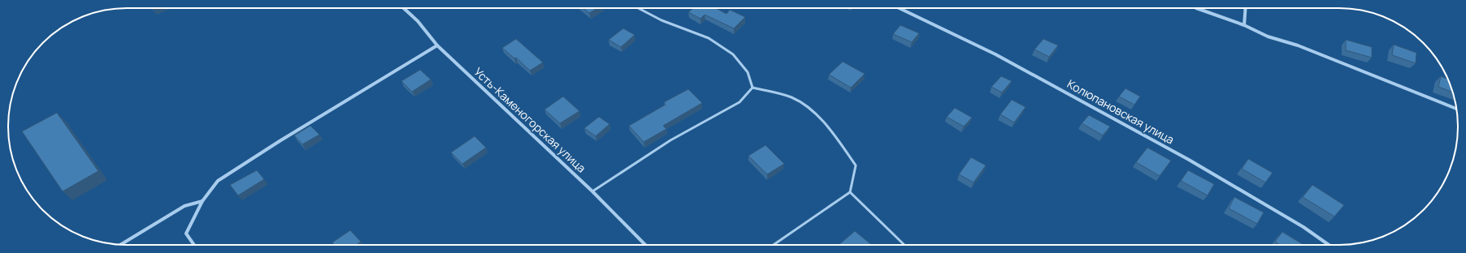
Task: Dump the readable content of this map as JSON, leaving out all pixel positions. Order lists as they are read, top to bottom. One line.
{"streets":{"street":["Колюпановская улица","Усть-Каменогорская улица"]}}
